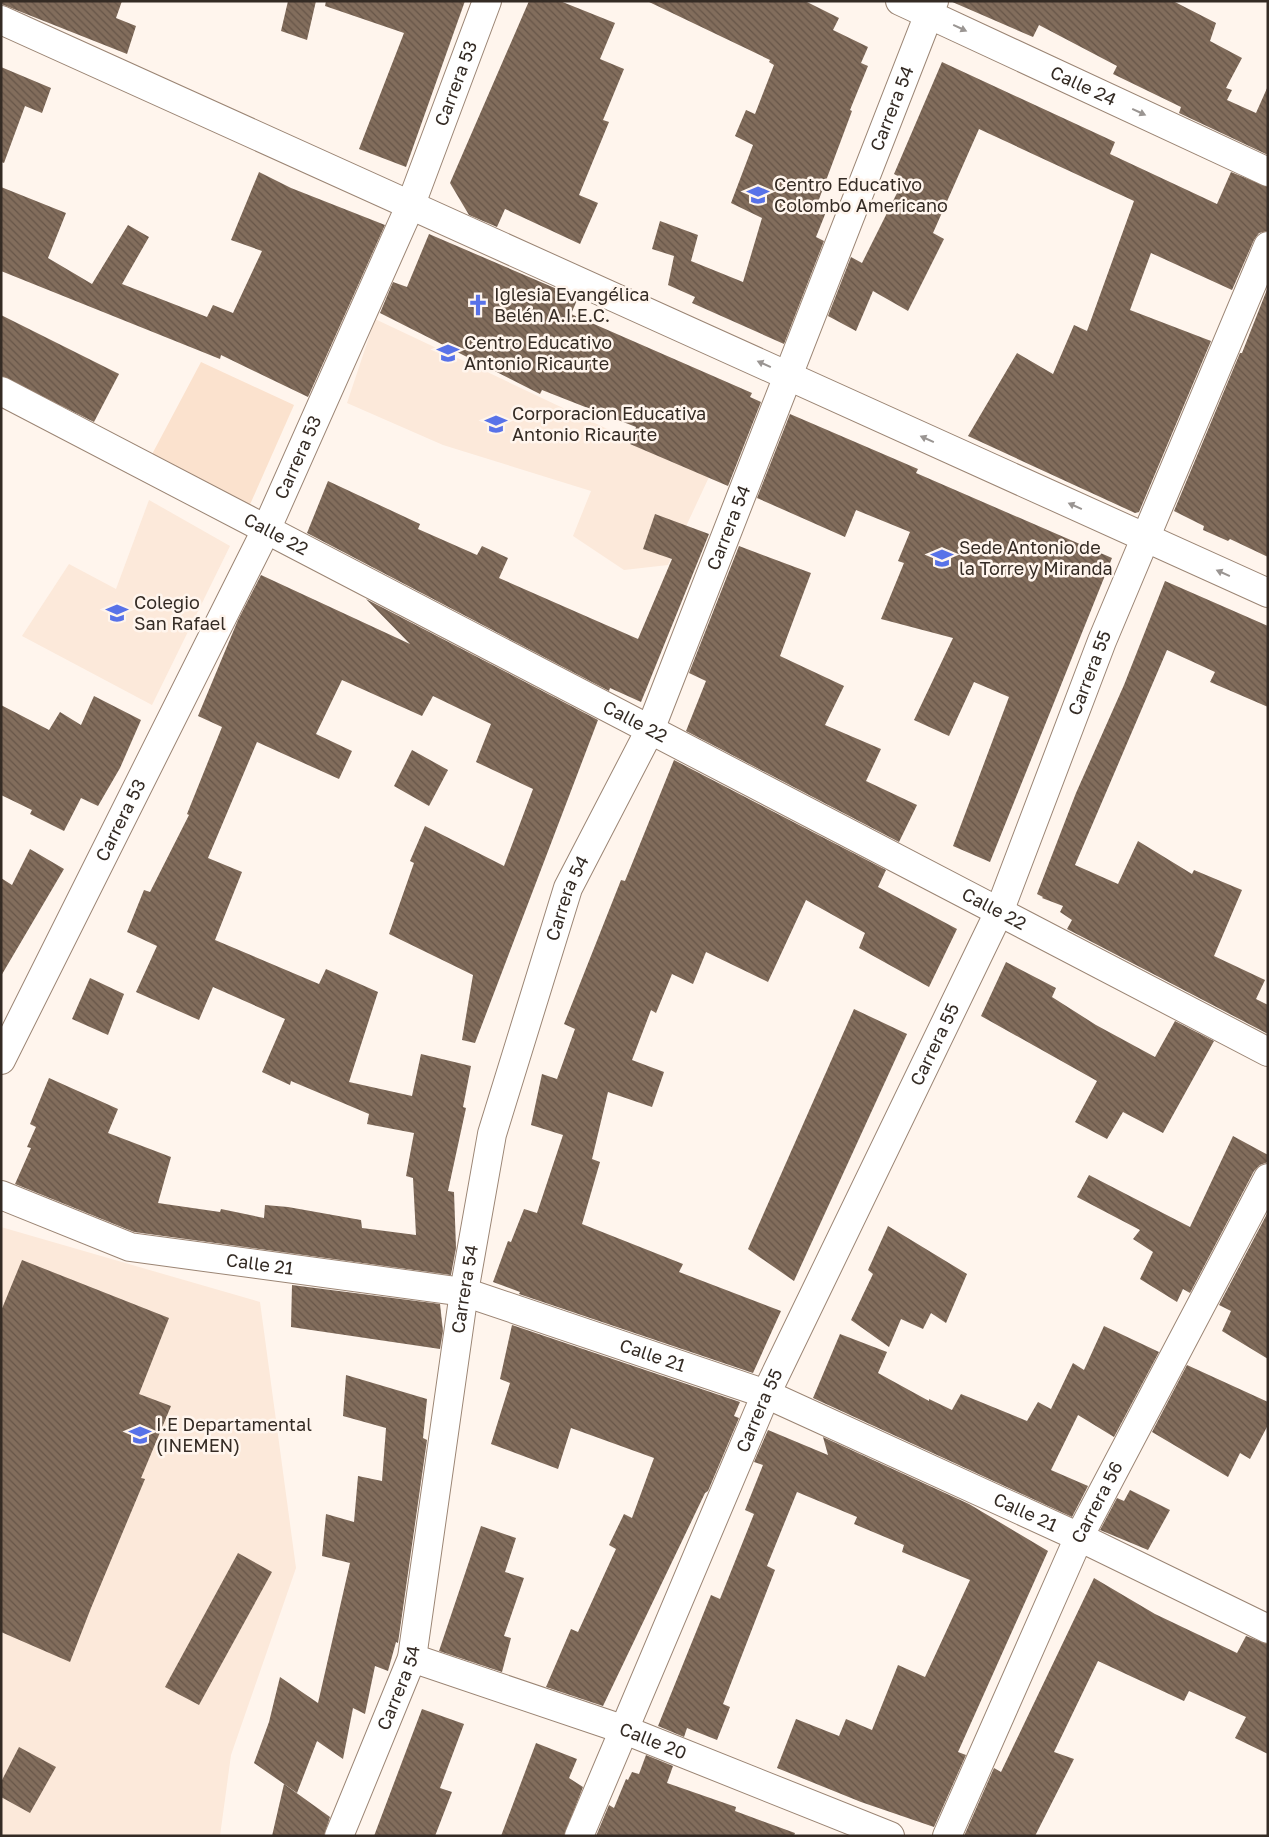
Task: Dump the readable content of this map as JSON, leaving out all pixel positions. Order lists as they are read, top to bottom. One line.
{"streets":{"street":["Carrera 53","Calle 24","Carrera 54","Calle 22","Carrera 55","Calle 21","Carrera 56","Calle 20"]},"crossings":[["Carrera 53","Calle 22"],["Calle 24","Carrera 54"],["Carrera 54","Calle 22"],["Carrera 54","Calle 21"],["Carrera 54","Calle 20"],["Calle 22","Carrera 55"],["Carrera 55","Calle 21"],["Carrera 55","Calle 20"],["Calle 21","Carrera 56"]],"one_way":["Calle 24"],"places":{"school or university":["Centro Educativo Colombo Americano","Centro Educativo Antonio Ricaurte","Corporacion Educativa Antonio Ricaurte","Sede Antonio de la Torre y Miranda","Colegio San Rafael","I.E Departamental (INEMEN)"],"church":["Iglesia Evangélica Belén A.I.E.C."]}}
